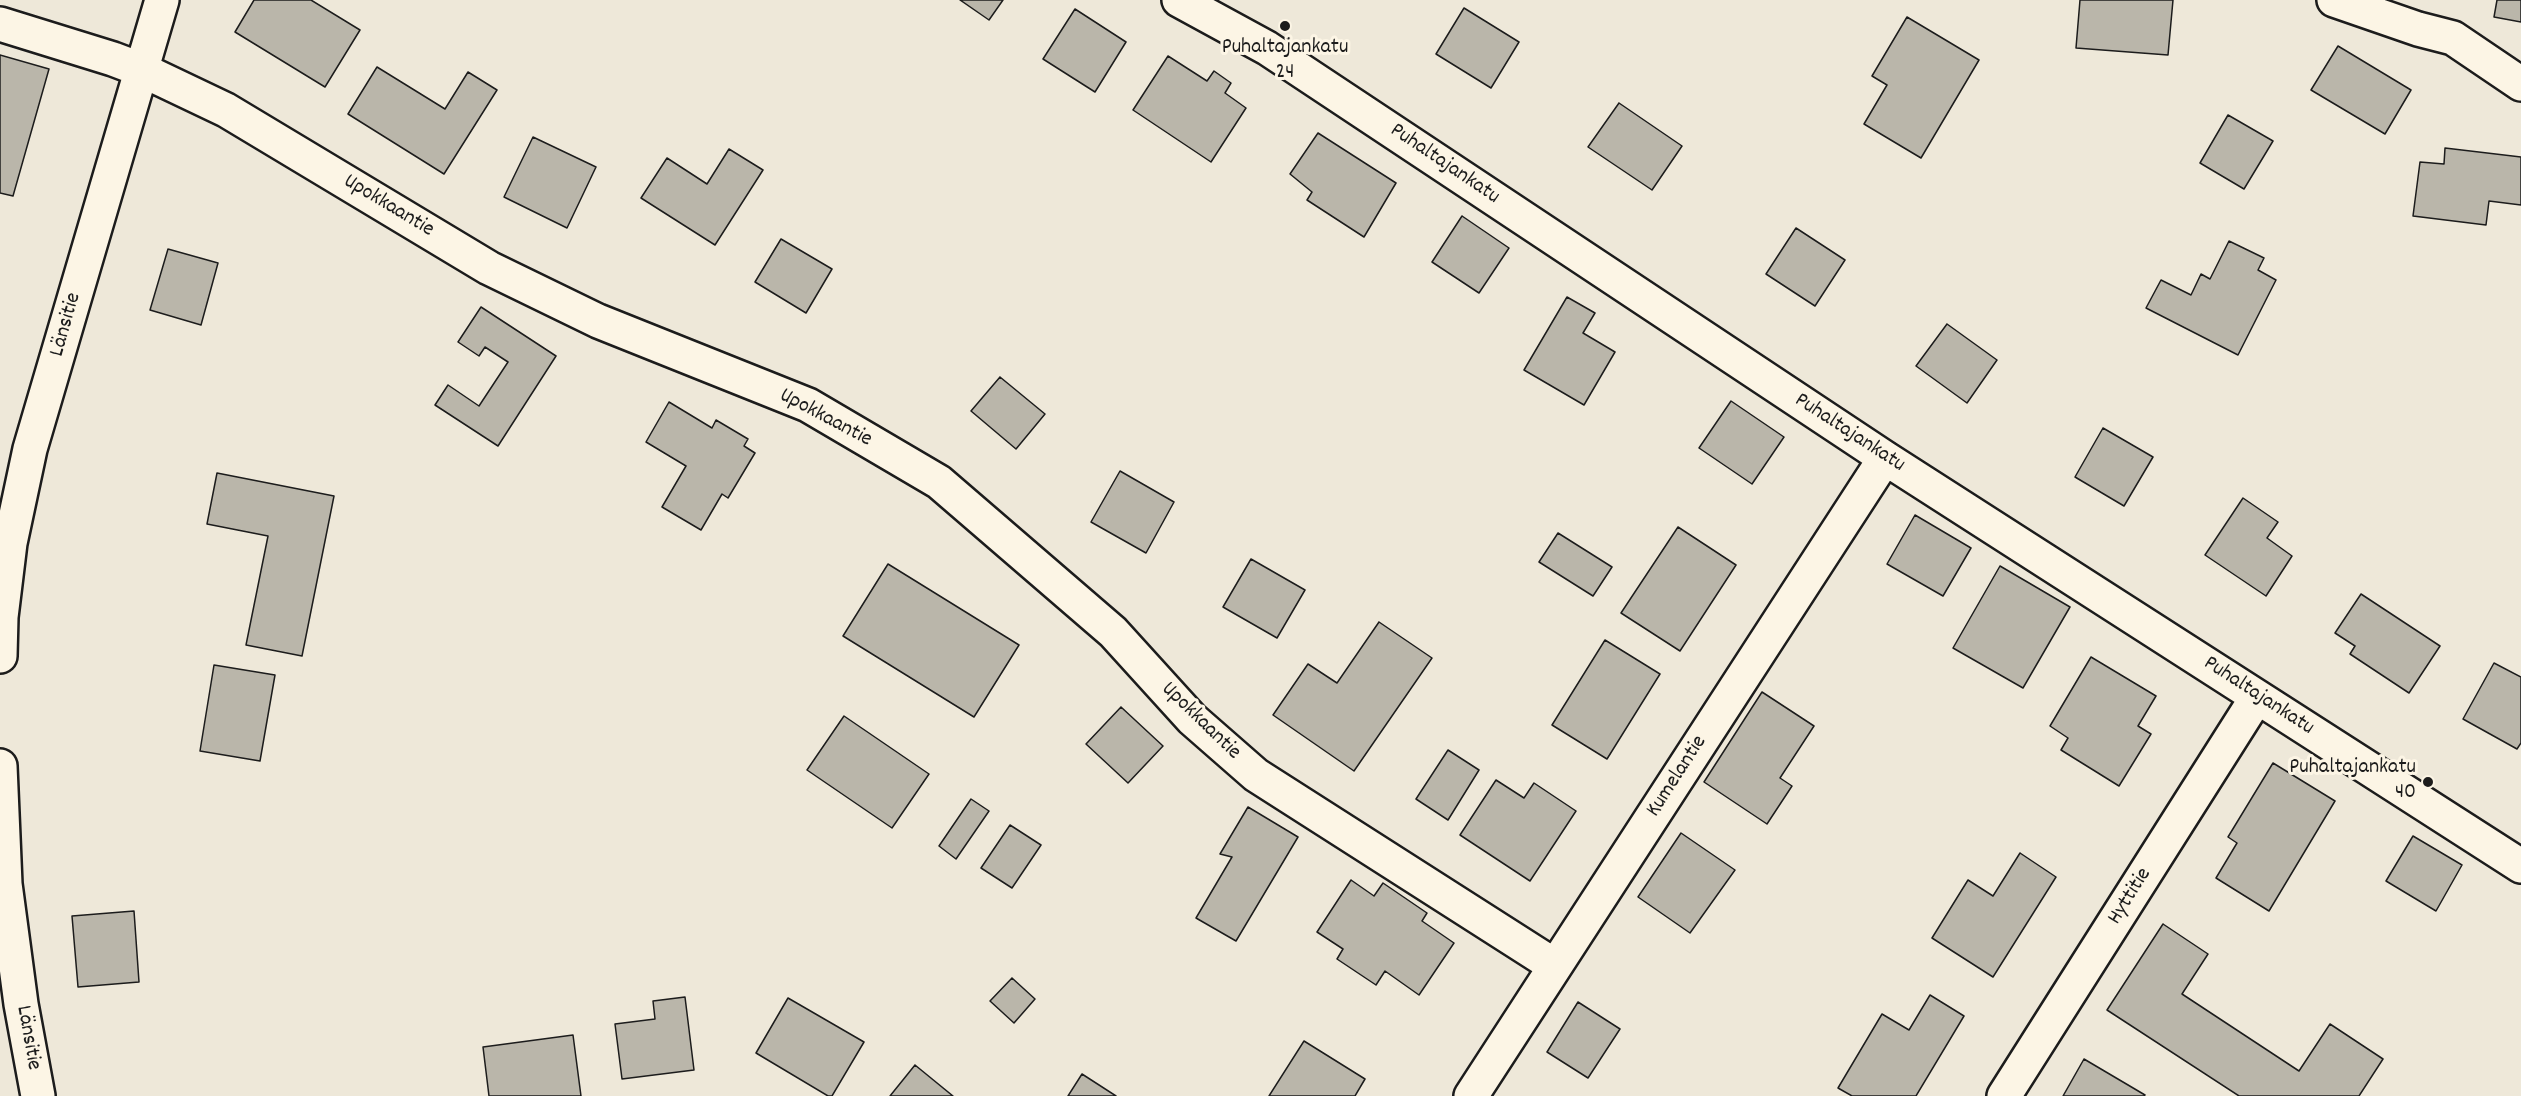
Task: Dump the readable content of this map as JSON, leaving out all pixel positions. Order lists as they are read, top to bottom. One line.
{"streets":{"street":["Puhaltajankatu","Upokkaantie","Länsitie","Kumelantie","Hyttitie"]},"crossings":[["Puhaltajankatu","Kumelantie"],["Puhaltajankatu","Hyttitie"],["Upokkaantie","Länsitie"],["Upokkaantie","Kumelantie"]],"places":["Puhaltajankatu 24","Puhaltajankatu 40"]}
